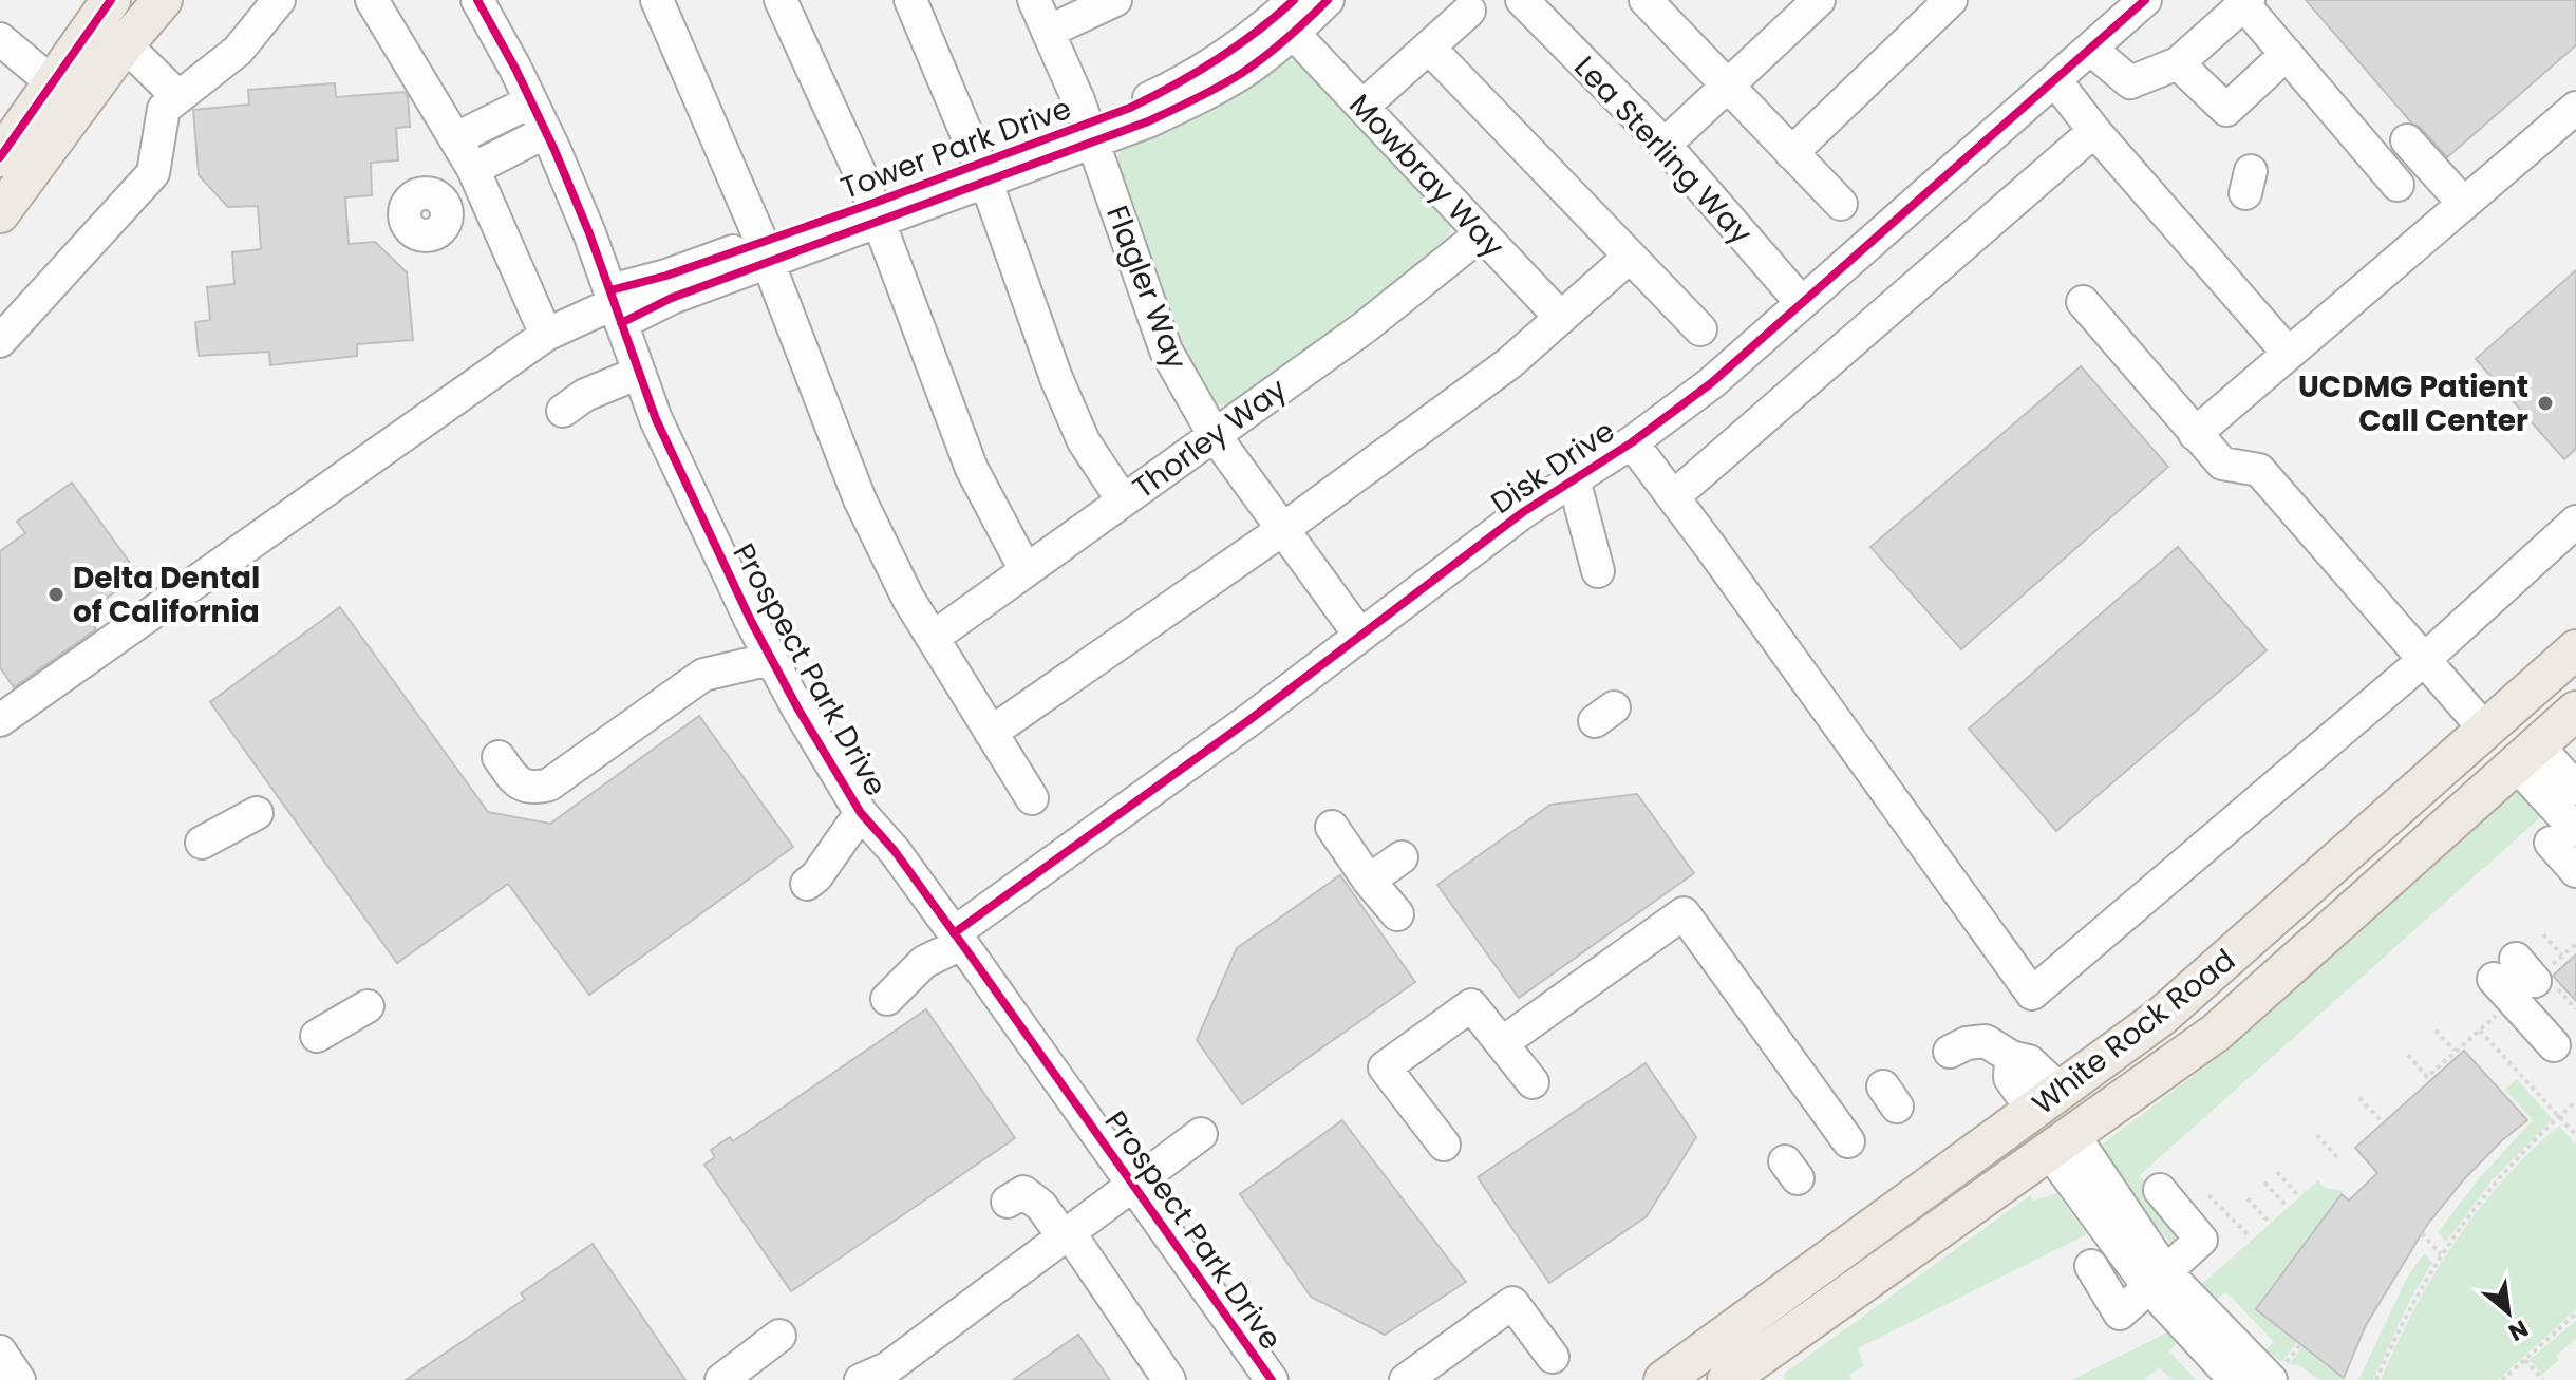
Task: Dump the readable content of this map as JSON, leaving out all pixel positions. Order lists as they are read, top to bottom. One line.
{"streets":{"main road":["White Rock Road"],"street":["Tower Park Drive","Lea Sterling Way","Mowbray Way","Flagler Way","Thorley Way","Disk Drive","Prospect Park Drive"]},"crossings":[["Tower Park Drive","Mowbray Way"],["Tower Park Drive","Flagler Way"],["Tower Park Drive","Prospect Park Drive"],["Lea Sterling Way","Disk Drive"],["Mowbray Way","Thorley Way"],["Flagler Way","Thorley Way"],["Flagler Way","Disk Drive"],["Disk Drive","Prospect Park Drive"]],"places":["UCDMG Patient Call Center","Delta Dental of California"],"north":"bottom right"}
